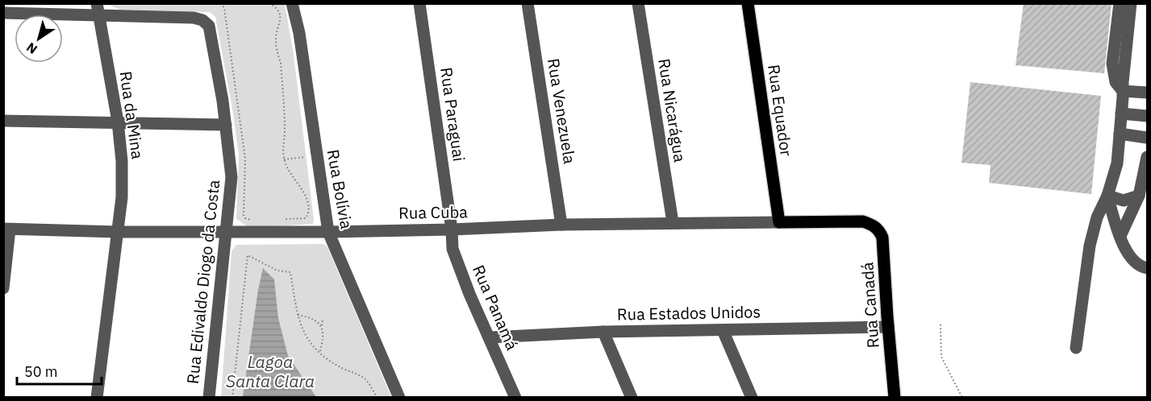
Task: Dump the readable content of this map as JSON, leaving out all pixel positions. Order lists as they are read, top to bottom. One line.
{"streets":{"main road":["Rua Equador","Rua Cuba","Rua Canadá"],"street":["Rua Nicarágua","Rua Venezuela","Rua Paraguai","Rua da Mina","Rua Bolívia","Rua Edivaldo Diogo da Costa","Rua Panamá","Rua Estados Unidos"]},"crossings":[["Rua Nicarágua","Rua Cuba"],["Rua Equador","Rua Cuba"],["Rua Venezuela","Rua Cuba"],["Rua Paraguai","Rua Cuba"],["Rua Paraguai","Rua Panamá"],["Rua da Mina","Rua Cuba"],["Rua da Mina","Rua Edivaldo Diogo da Costa"],["Rua Bolívia","Rua Cuba"],["Rua Cuba","Rua Edivaldo Diogo da Costa"],["Rua Cuba","Rua Canadá"],["Rua Cuba","Rua Panamá"],["Rua Canadá","Rua Estados Unidos"],["Rua Panamá","Rua Estados Unidos"]],"water":["Lagoa Santa Clara"],"scale_bar":"50 m","north":"bottom left"}
